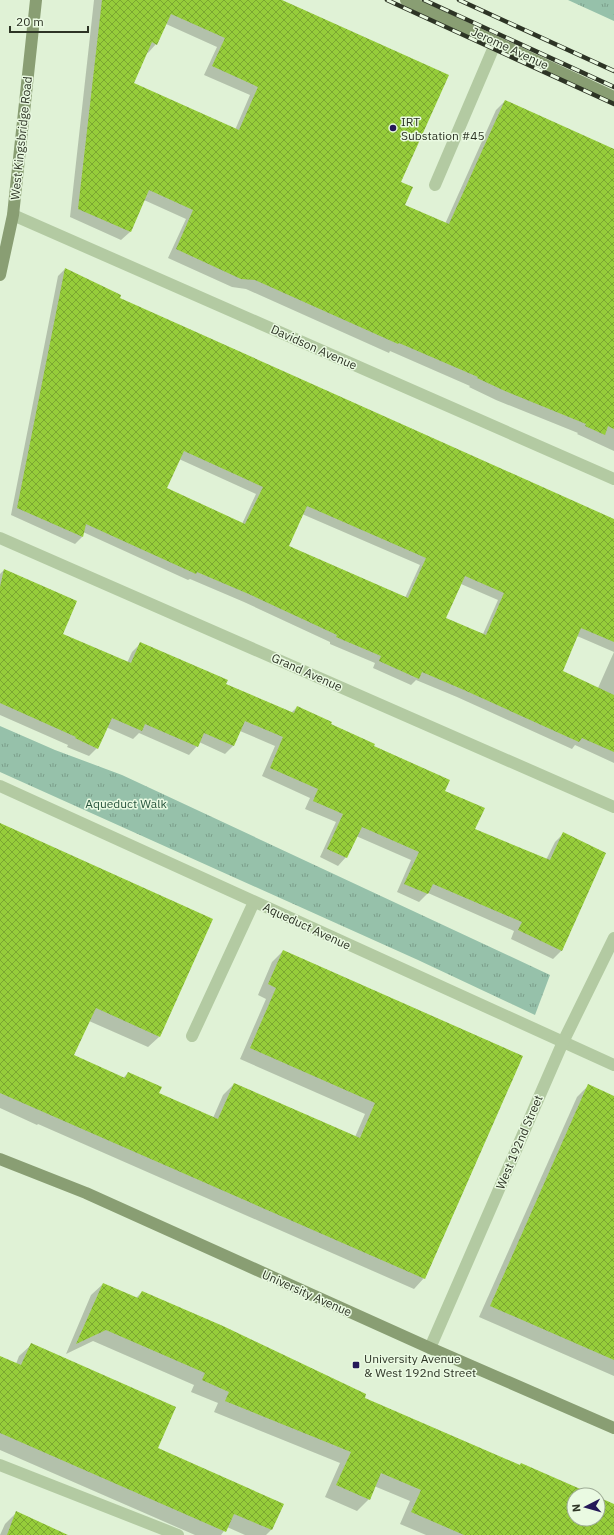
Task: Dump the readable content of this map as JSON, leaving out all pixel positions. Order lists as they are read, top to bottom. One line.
{"streets":{"street":["Jerome Avenue","West Kingsbridge Road","Davidson Avenue","Grand Avenue","Aqueduct Avenue","West 192nd Street","University Avenue"]},"crossings":[["West Kingsbridge Road","Davidson Avenue"],["Aqueduct Avenue","West 192nd Street"],["West 192nd Street","University Avenue"]],"parks":["Aqueduct Walk"],"places":{"other":["IRT Substation #45"],"transit":["University Avenue & West 192nd Street"]},"scale_bar":"20 m","north":"left"}
